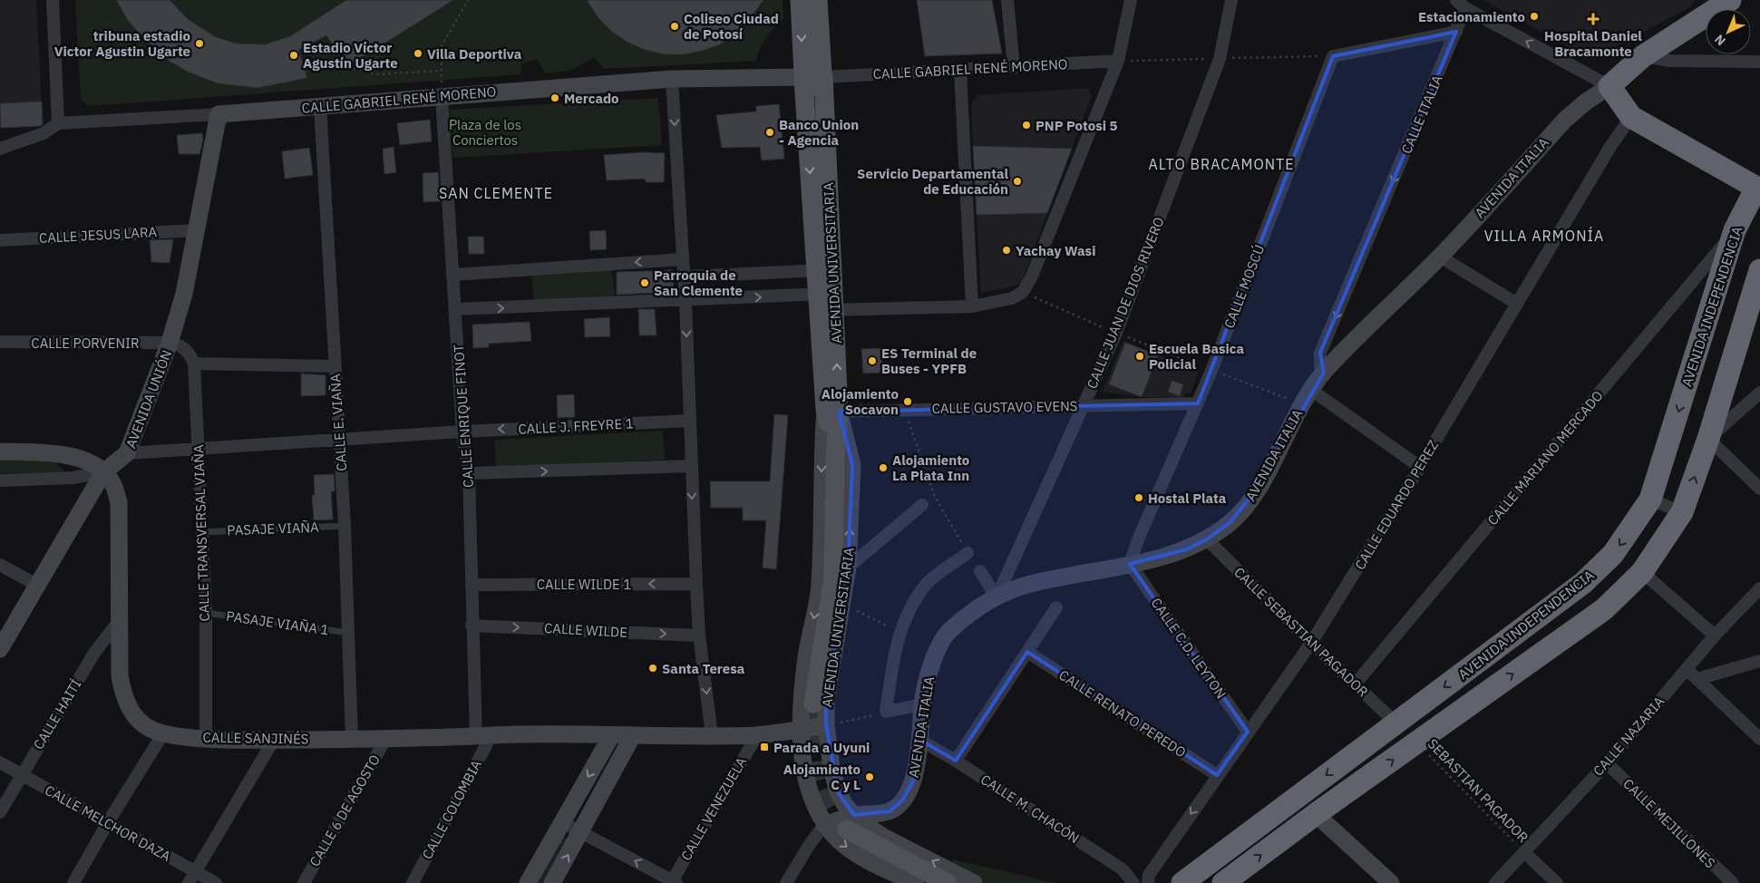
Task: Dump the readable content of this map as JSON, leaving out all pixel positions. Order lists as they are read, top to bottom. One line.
{"streets":{"highway":["AVENIDA ITALIA","AVENIDA INDEPENDENCIA"],"main road":["CALLE GABRIEL RENÉ MORENO","AVENIDA UNIVERSITARIA","AVENIDA UNIÓN","CALLE SANJINÉS"],"street":["CALLE ITALIA","CALLE JESUS LARA","CALLE MOSCÚ","CALLE JUAN DE DIOS RIVERO","CALLE PORVENIR","CALLE GUSTAVO EVENS","CALLE ENRIQUE FINOT","CALLE E. VIAÑA","CALLE J. FREYRE 1","CALLE MARIANO MERCADO","CALLE EDUARDO PEREZ","CALLE TRANSVERSAL VIAÑA","CALLE WILDE 1","CALLE WILDE","CALLE SEBASTIAN PAGADOR","CALLE C.D. LEYTON","CALLE RENATO PEREDO","CALLE HAITÍ","CALLE NAZARIA","CALLE VENEZUELA","CALLE M. CHACÓN","CALLE COLOMBIA","CALLE 6 DE AGOSTO","CALLE MELCHOR DAZA","CALLE MEJILLONES"],"lane":["PASAJE VIAÑA","PASAJE VIAÑA 1"],"path":["SEBASTIAN PAGADOR"]},"crossings":[["CALLE GABRIEL RENÉ MORENO","AVENIDA UNIVERSITARIA"],["CALLE GABRIEL RENÉ MORENO","AVENIDA UNIÓN"],["CALLE GABRIEL RENÉ MORENO","CALLE ENRIQUE FINOT"],["CALLE GABRIEL RENÉ MORENO","CALLE E. VIAÑA"],["CALLE ITALIA","AVENIDA ITALIA"],["CALLE ITALIA","CALLE MOSCÚ"],["AVENIDA ITALIA","CALLE MOSCÚ"],["AVENIDA ITALIA","CALLE JUAN DE DIOS RIVERO"],["AVENIDA ITALIA","CALLE SEBASTIAN PAGADOR"],["AVENIDA ITALIA","CALLE C.D. LEYTON"],["AVENIDA ITALIA","CALLE M. CHACÓN"],["CALLE JESUS LARA","AVENIDA UNIÓN"],["AVENIDA UNIVERSITARIA","CALLE GUSTAVO EVENS"],["AVENIDA UNIVERSITARIA","CALLE SANJINÉS"],["CALLE MOSCÚ","CALLE GUSTAVO EVENS"],["CALLE MOSCÚ","CALLE C.D. LEYTON"],["CALLE JUAN DE DIOS RIVERO","CALLE GUSTAVO EVENS"],["AVENIDA INDEPENDENCIA","CALLE MARIANO MERCADO"],["AVENIDA INDEPENDENCIA","CALLE SEBASTIAN PAGADOR"],["CALLE PORVENIR","AVENIDA UNIÓN"],["AVENIDA UNIÓN","CALLE J. FREYRE 1"],["AVENIDA UNIÓN","CALLE SANJINÉS"],["CALLE ENRIQUE FINOT","CALLE J. FREYRE 1"],["CALLE ENRIQUE FINOT","CALLE WILDE 1"],["CALLE ENRIQUE FINOT","CALLE WILDE"],["CALLE ENRIQUE FINOT","CALLE SANJINÉS"],["CALLE ENRIQUE FINOT","CALLE COLOMBIA"],["CALLE E. VIAÑA","CALLE J. FREYRE 1"],["CALLE E. VIAÑA","PASAJE VIAÑA"],["CALLE E. VIAÑA","PASAJE VIAÑA 1"],["CALLE E. VIAÑA","CALLE SANJINÉS"],["CALLE J. FREYRE 1","CALLE TRANSVERSAL VIAÑA"],["CALLE MARIANO MERCADO","CALLE SEBASTIAN PAGADOR"],["CALLE EDUARDO PEREZ","CALLE SEBASTIAN PAGADOR"],["CALLE EDUARDO PEREZ","CALLE C.D. LEYTON"],["CALLE EDUARDO PEREZ","CALLE RENATO PEREDO"],["PASAJE VIAÑA","CALLE TRANSVERSAL VIAÑA"],["CALLE TRANSVERSAL VIAÑA","PASAJE VIAÑA 1"],["CALLE TRANSVERSAL VIAÑA","CALLE SANJINÉS"],["CALLE HAITÍ","CALLE SANJINÉS"],["CALLE HAITÍ","CALLE MELCHOR DAZA"],["CALLE NAZARIA","SEBASTIAN PAGADOR"],["CALLE NAZARIA","CALLE MEJILLONES"],["CALLE SANJINÉS","CALLE VENEZUELA"],["CALLE SANJINÉS","CALLE COLOMBIA"],["CALLE SANJINÉS","CALLE 6 DE AGOSTO"]],"one_way":["CALLE WILDE 1","CALLE WILDE"],"districts":["ALTO BRACAMONTE","SAN CLEMENTE","VILLA ARMONÍA"],"parks":["Plaza de los Conciertos"],"places":{"other":["Estacionamiento","Coliseo Ciudad de Potosí","tribuna estadio Victor Agustin Ugarte","Villa Deportiva","Estadio Víctor Agustín Ugarte","Mercado","PNP Potosi 5","Banco Union - Agencia","Servicio Departamental de Educación","Yachay Wasi","Parroquia de San Clemente","Escuela Basica Policial","ES Terminal de Buses - YPFB","Alojamiento Socavon","Alojamiento La Plata Inn","Hostal Plata","Santa Teresa","Alojamiento C y L"],"health":["Hospital Daniel Bracamonte"],"transit":["Parada a Uyuni"]},"north":"bottom left"}
